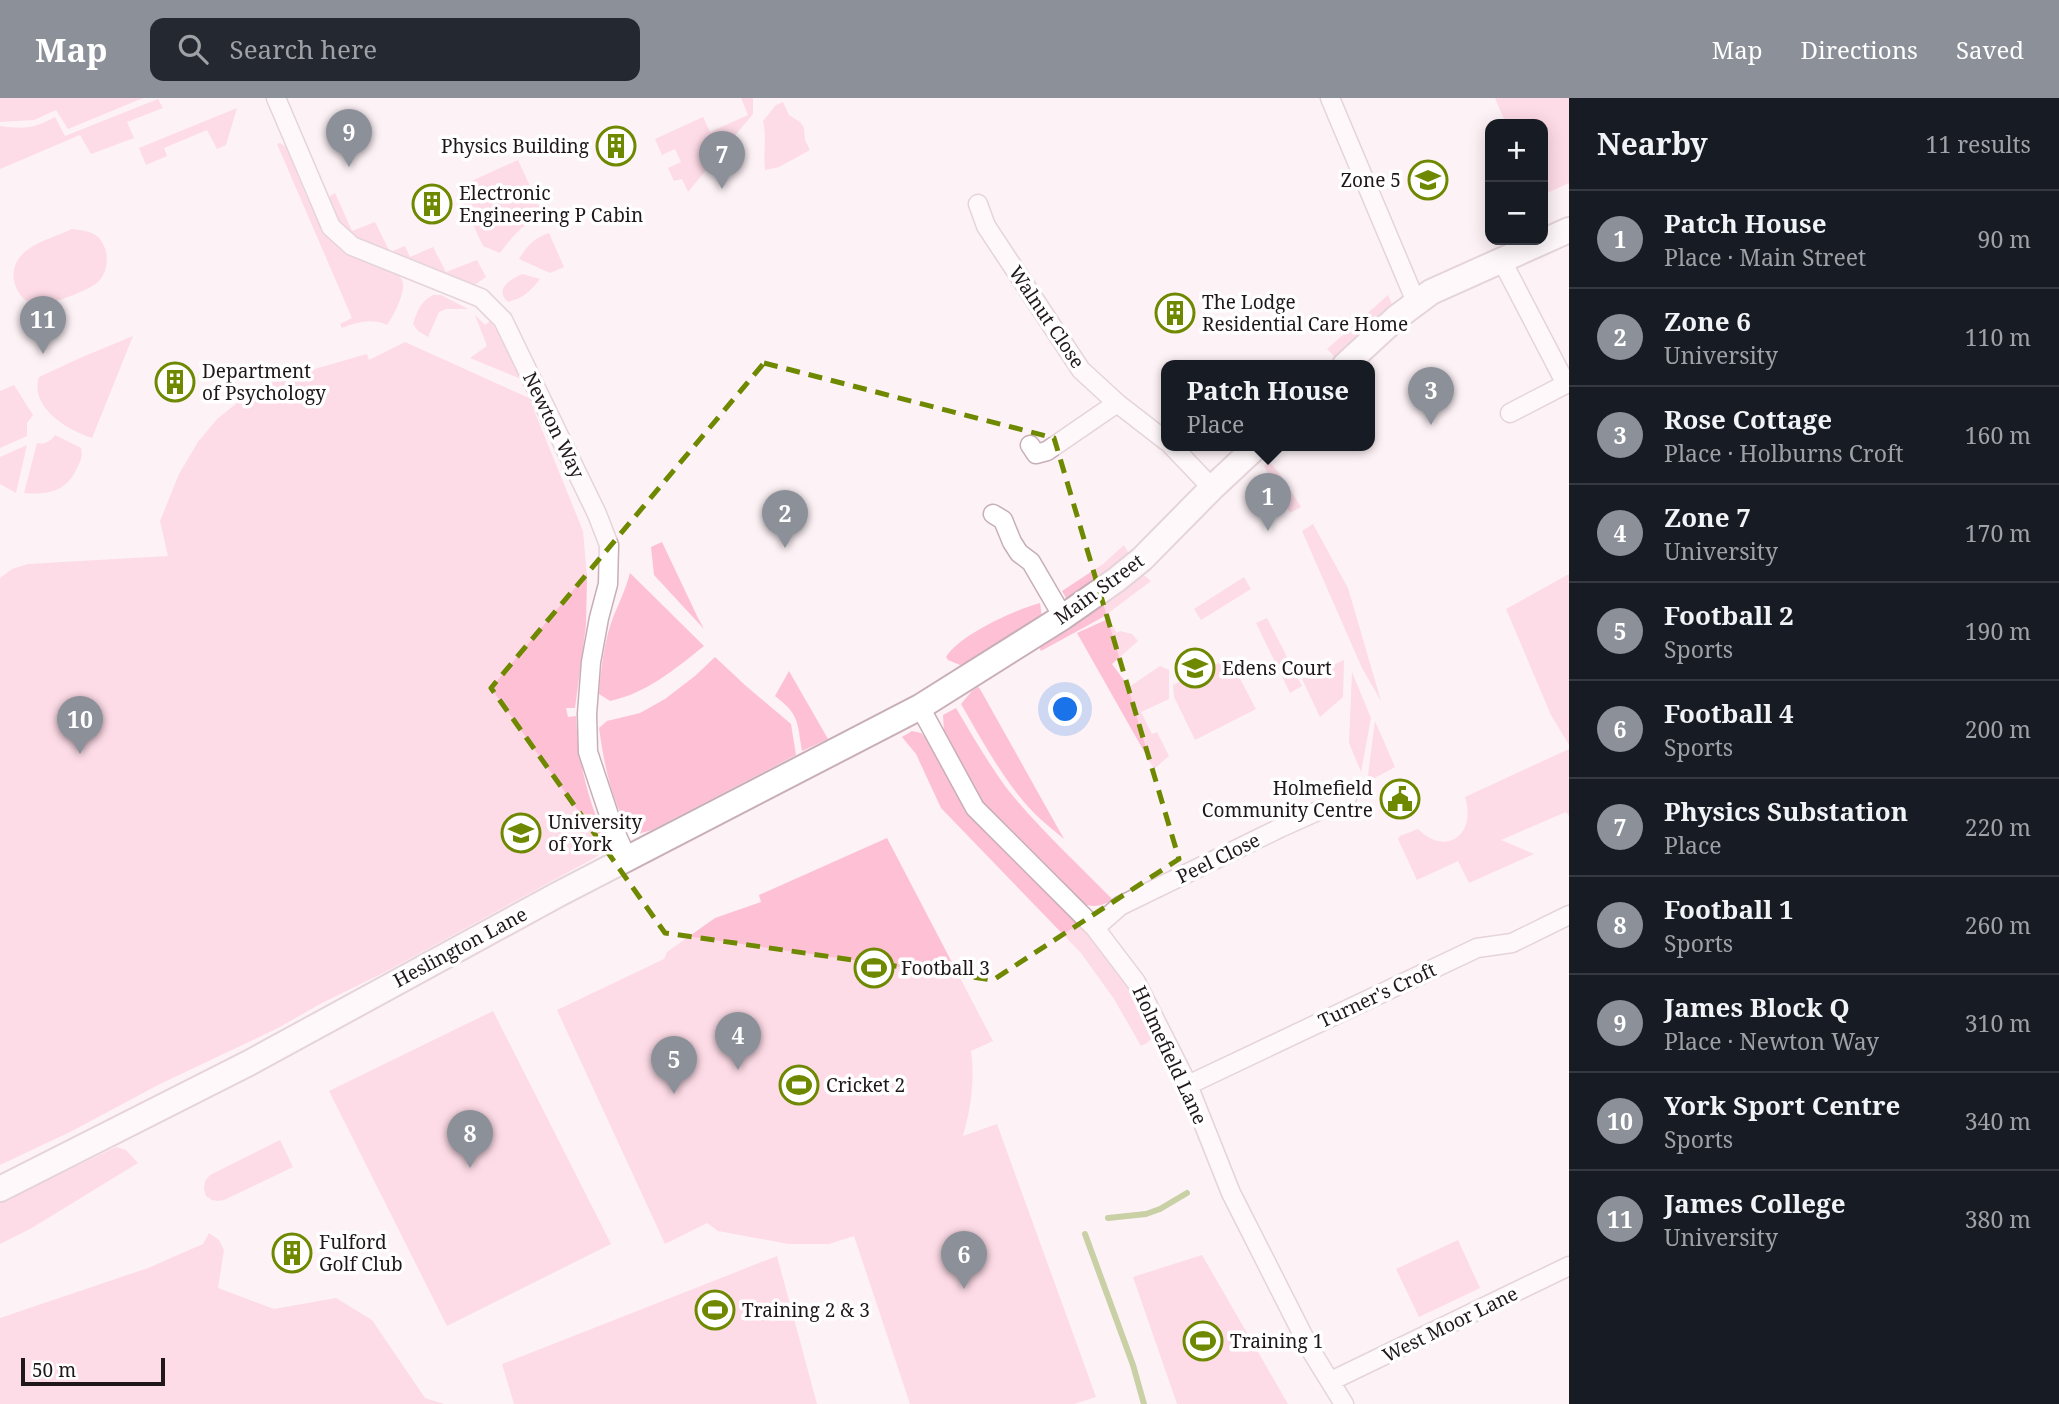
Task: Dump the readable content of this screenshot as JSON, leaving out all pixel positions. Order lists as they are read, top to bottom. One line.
{"streets":{"street":["Walnut Close","Newton Way","Main Street","Peel Close","Heslington Lane","Turner's Croft","Holmefield Lane","West Moor Lane"]},"crossings":[["Newton Way","Heslington Lane"],["Main Street","Heslington Lane"],["Main Street","Holmefield Lane"],["Peel Close","Holmefield Lane"],["Heslington Lane","Holmefield Lane"],["Turner's Croft","Holmefield Lane"],["Holmefield Lane","West Moor Lane"]],"places":{"building":["Physics Building","Electronic Engineering P Cabin","The Lodge Residential Care Home","Department of Psychology","Fulford Golf Club"],"school or university":["Zone 5","Edens Court","University of York"],"public building":["Holmefield Community Centre"],"sports":["Football 3","Cricket 2","Training 2 & 3","Training 1"]},"scale_bar":"50 m","page":{"header":"Map","search":"Search here","nav":["Map","Directions","Saved"],"heading":["Nearby","11 results"],"pins":["9","7","11","3","1","2","10","4","5","8","6"],"map_buttons":["+","−"],"list":[{"mark":"1","name":"Patch House","note":"Place · Main Street","value":"90 m"},{"mark":"2","name":"Zone 6","note":"University","value":"110 m"},{"mark":"3","name":"Rose Cottage","note":"Place · Holburns Croft","value":"160 m"},{"mark":"4","name":"Zone 7","note":"University","value":"170 m"},{"mark":"5","name":"Football 2","note":"Sports","value":"190 m"},{"mark":"6","name":"Football 4","note":"Sports","value":"200 m"},{"mark":"7","name":"Physics Substation","note":"Place","value":"220 m"},{"mark":"8","name":"Football 1","note":"Sports","value":"260 m"},{"mark":"9","name":"James Block Q","note":"Place · Newton Way","value":"310 m"},{"mark":"10","name":"York Sport Centre","note":"Sports","value":"340 m"},{"mark":"11","name":"James College","note":"University","value":"380 m"}],"popup":["Patch House","Place"],"scale":"50 m"}}
